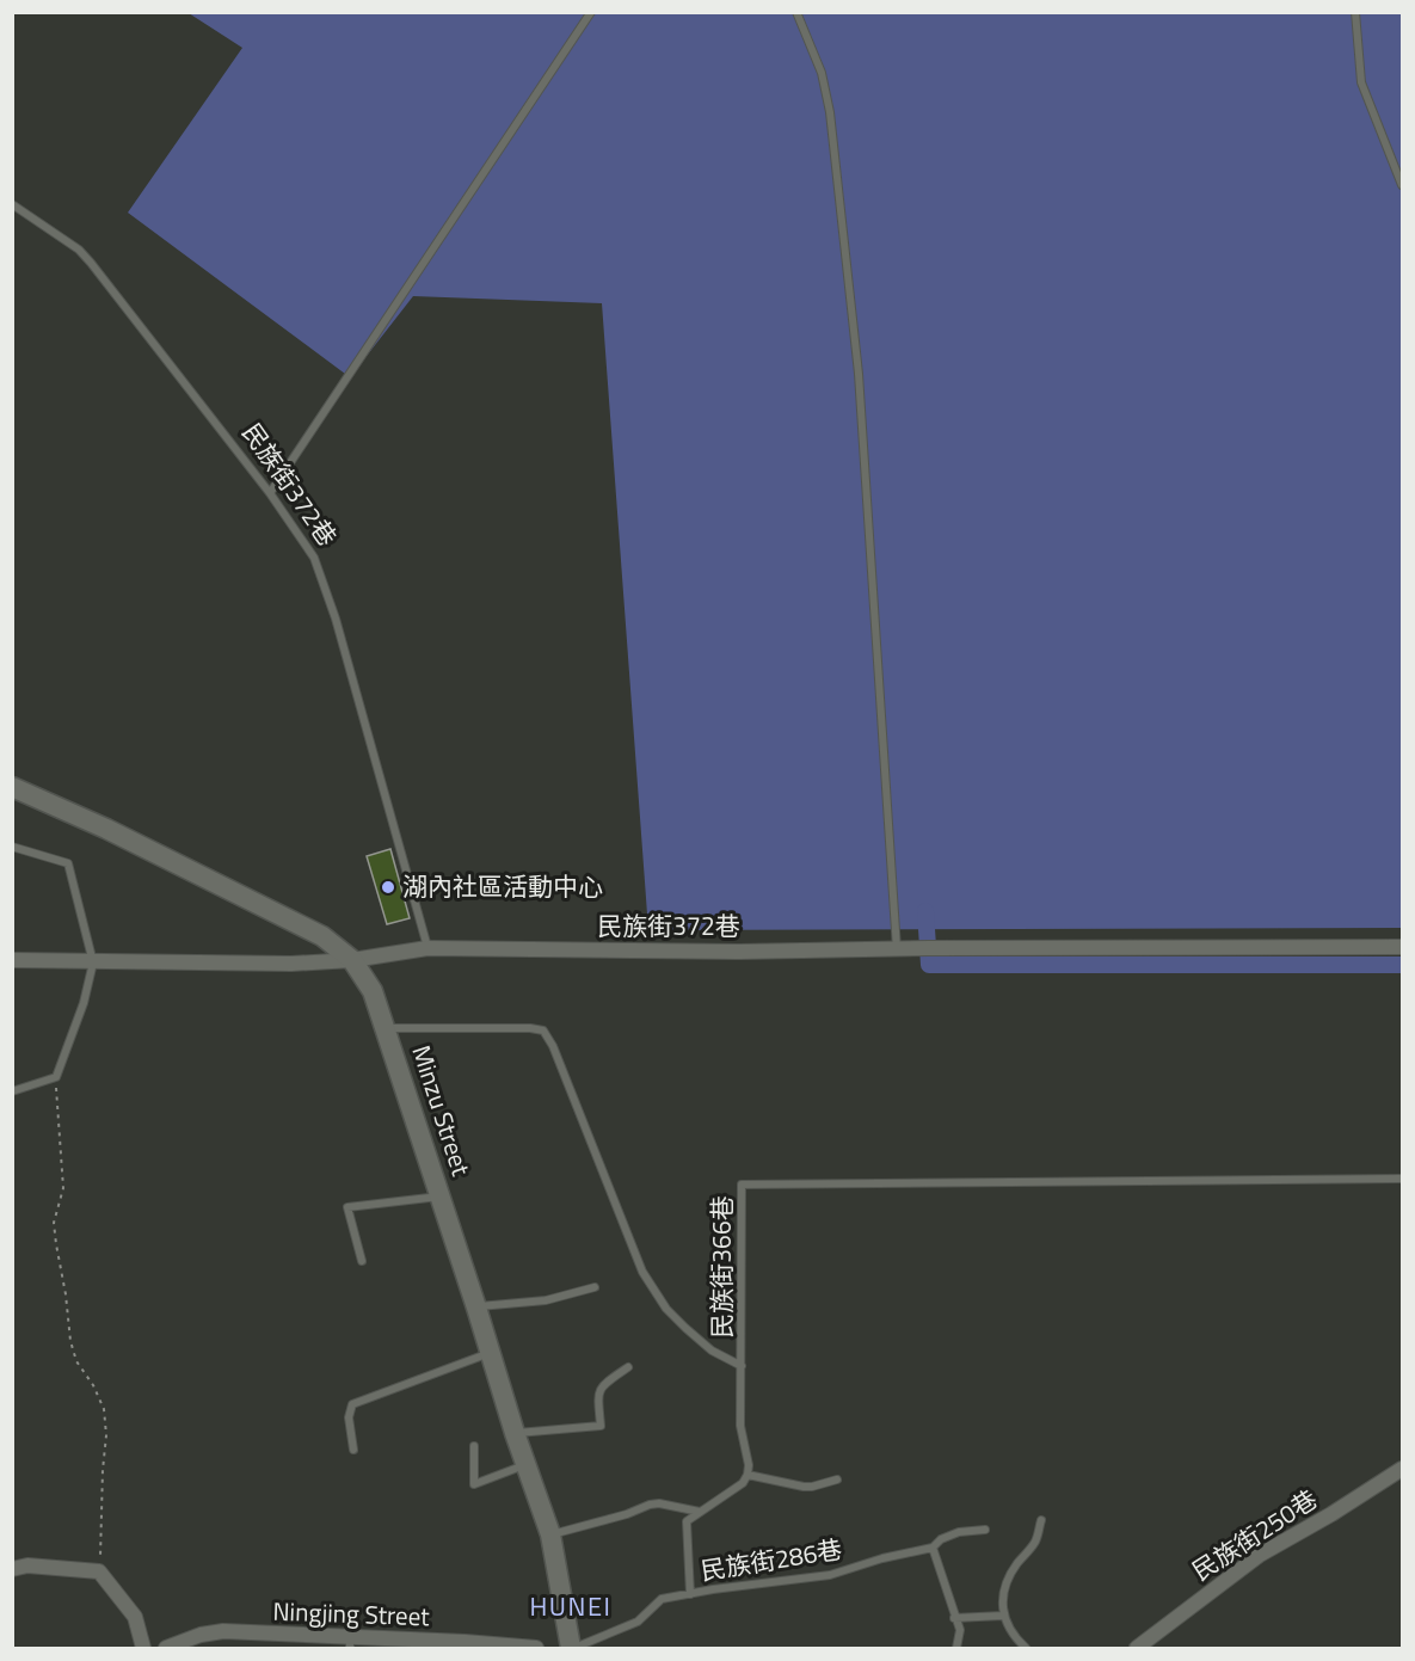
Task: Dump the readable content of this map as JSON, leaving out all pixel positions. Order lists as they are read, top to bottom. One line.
{"streets":{"street":["民族街372巷","Minzu Street","民族街250巷","Ningjing Street"],"lane":["民族街366巷","民族街286巷"]},"crossings":[["民族街372巷","Minzu Street"],["Minzu Street","民族街366巷"],["Minzu Street","民族街286巷"]],"districts":["HUNEI"],"places":["湖內社區活動中心"]}
